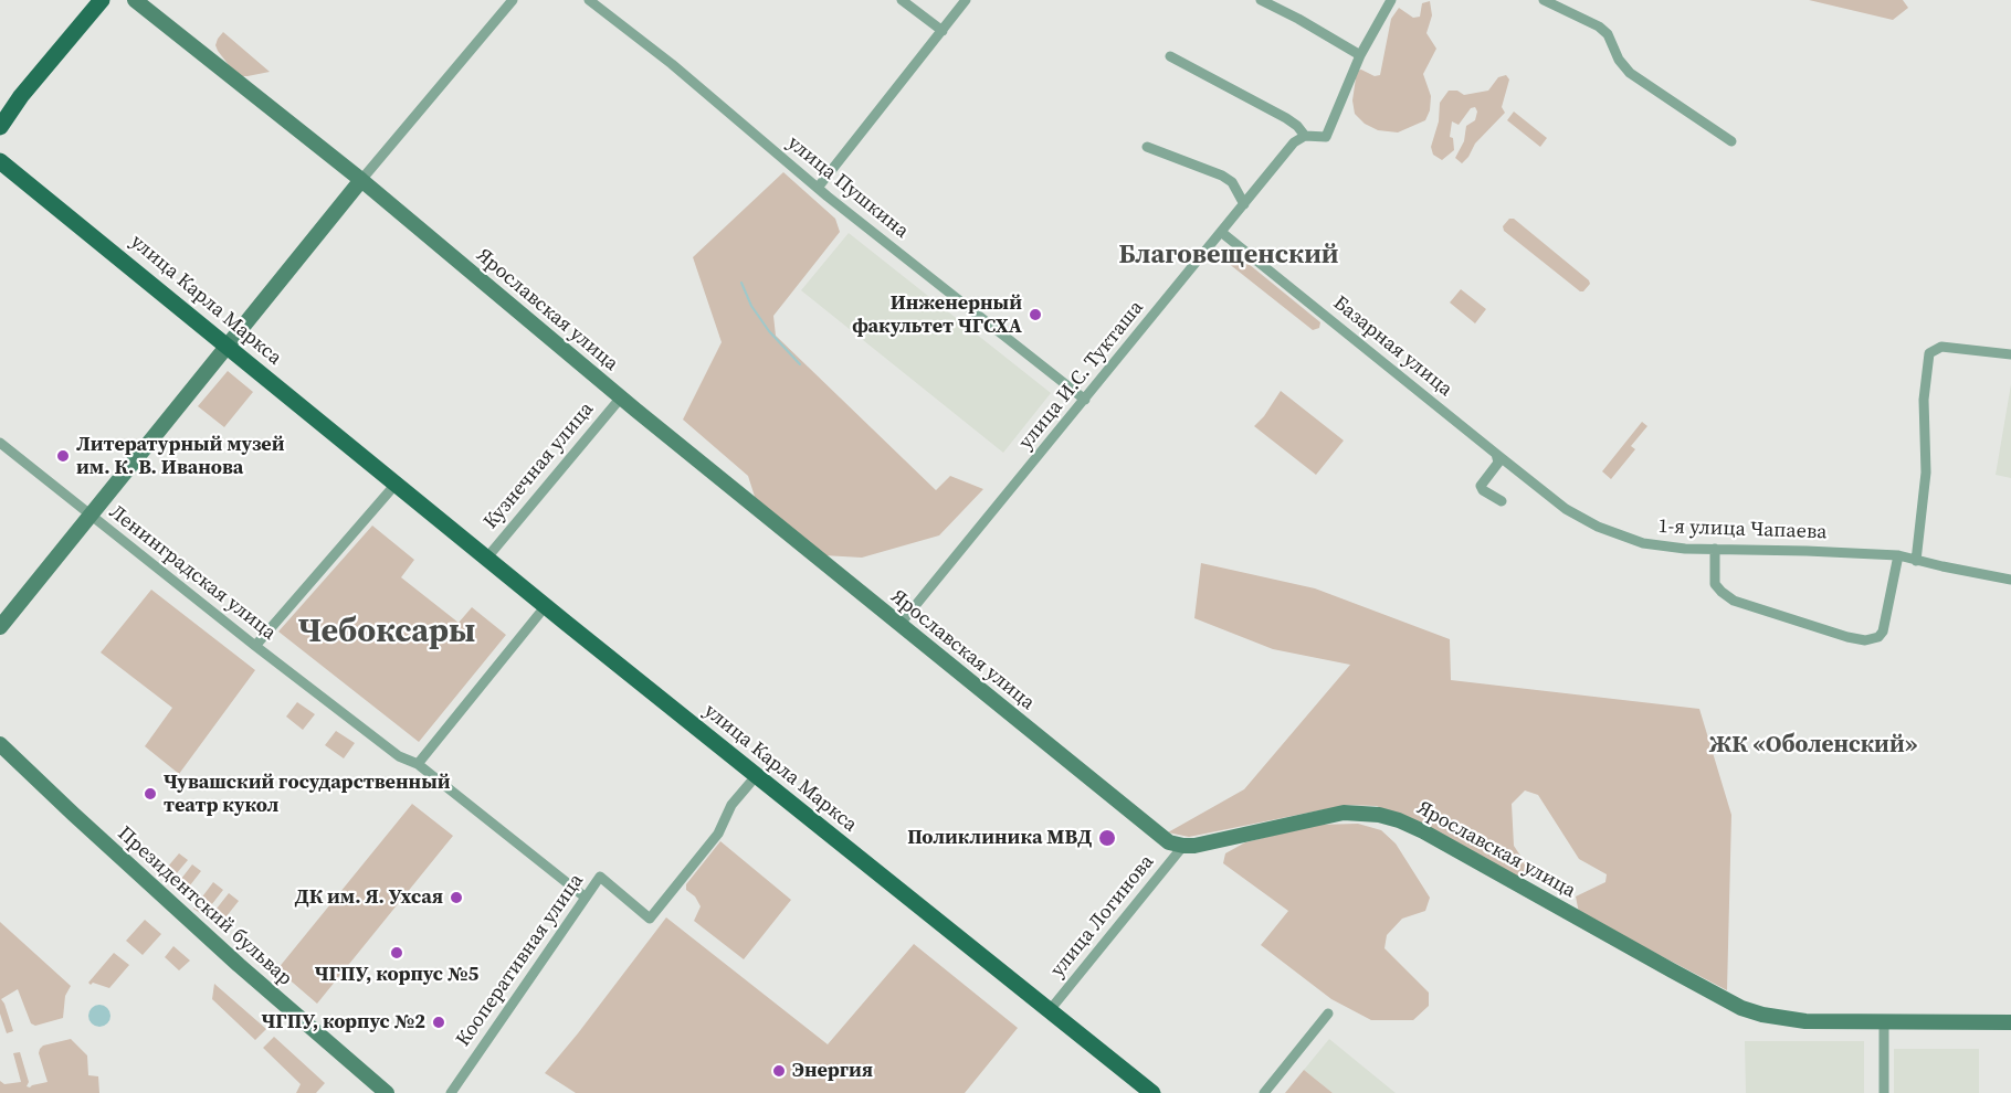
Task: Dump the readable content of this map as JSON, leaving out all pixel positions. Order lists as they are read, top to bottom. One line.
{"streets":{"main road":["улица Карла Маркса"],"street":["улица Пушкина","Ярославская улица","Базарная улица","улица И.С. Тукташа","Кузнечная улица","1-я улица Чапаева","Ленинградская улица","Президентский бульвар","улица Логинова","Кооперативная улица"]},"crossings":[["улица Пушкина","улица И.С. Тукташа"],["улица Карла Маркса","Кузнечная улица"],["улица Карла Маркса","улица Логинова"],["улица Карла Маркса","Кооперативная улица"],["Ярославская улица","улица И.С. Тукташа"],["Ярославская улица","Кузнечная улица"],["Ярославская улица","улица Логинова"],["Базарная улица","улица И.С. Тукташа"],["Базарная улица","1-я улица Чапаева"],["Ленинградская улица","Кооперативная улица"]],"districts":["Благовещенский","Чебоксары","ЖК «Оболенский»"],"places":["Инженерный факультет ЧГСХА","Литературный музей им. К. В. Иванова","Чувашский государственный театр кукол","Поликлиника МВД","ДК им. Я. Ухсая","ЧГПУ, корпус №5","ЧГПУ, корпус №2","Энергия"]}
